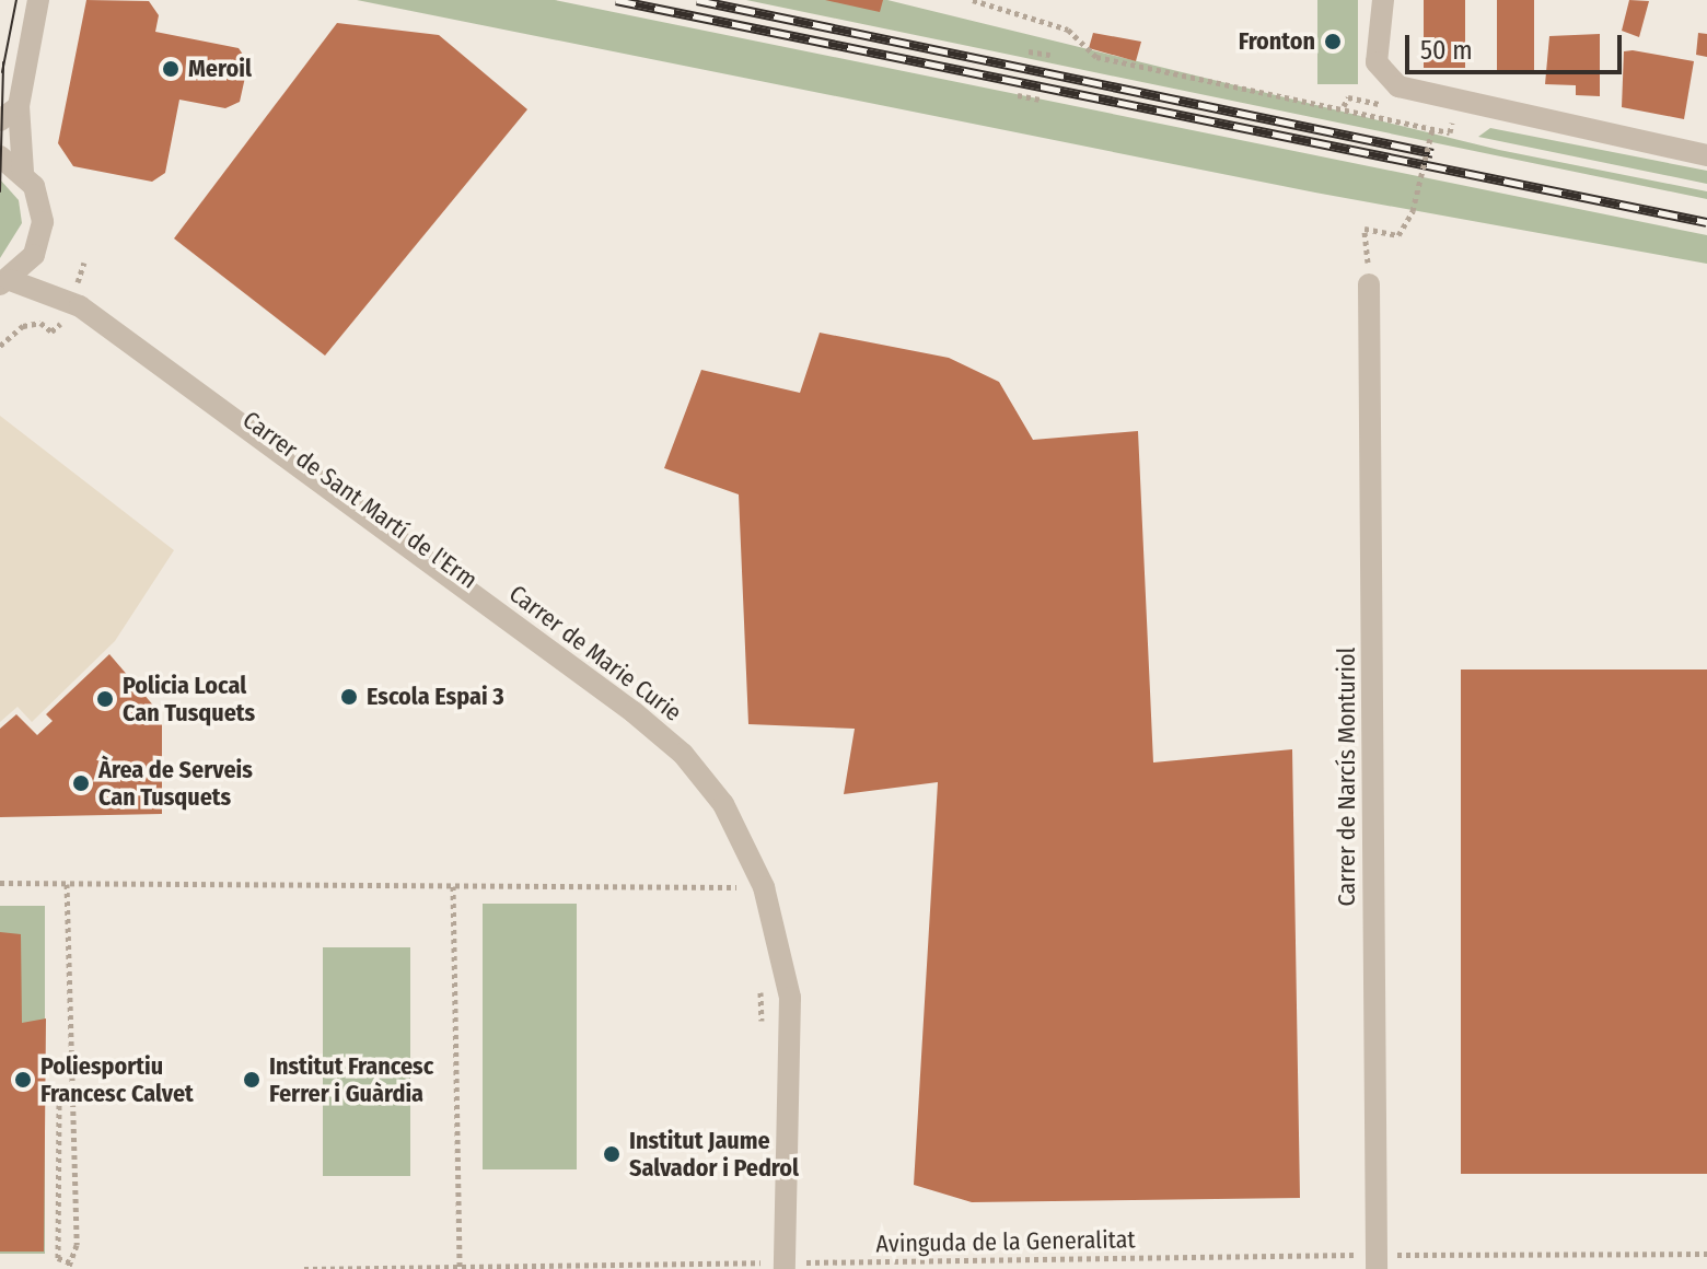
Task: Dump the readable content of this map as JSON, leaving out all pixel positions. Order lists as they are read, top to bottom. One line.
{"streets":{"street":["Carrer de Marie Curie","Carrer de Narcís Monturiol"],"path":["Avinguda de la Generalitat"]},"crossings":[["Carrer de Marie Curie","Avinguda de la Generalitat"],["Carrer de Narcís Monturiol","Avinguda de la Generalitat"]],"places":["Fronton","Meroil","Escola Espai 3","Policia Local Can Tusquets","Àrea de Serveis Can Tusquets","Poliesportiu Francesc Calvet","Institut Francesc Ferrer i Guàrdia","Institut Jaume Salvador i Pedrol"],"scale_bar":"50 m"}
